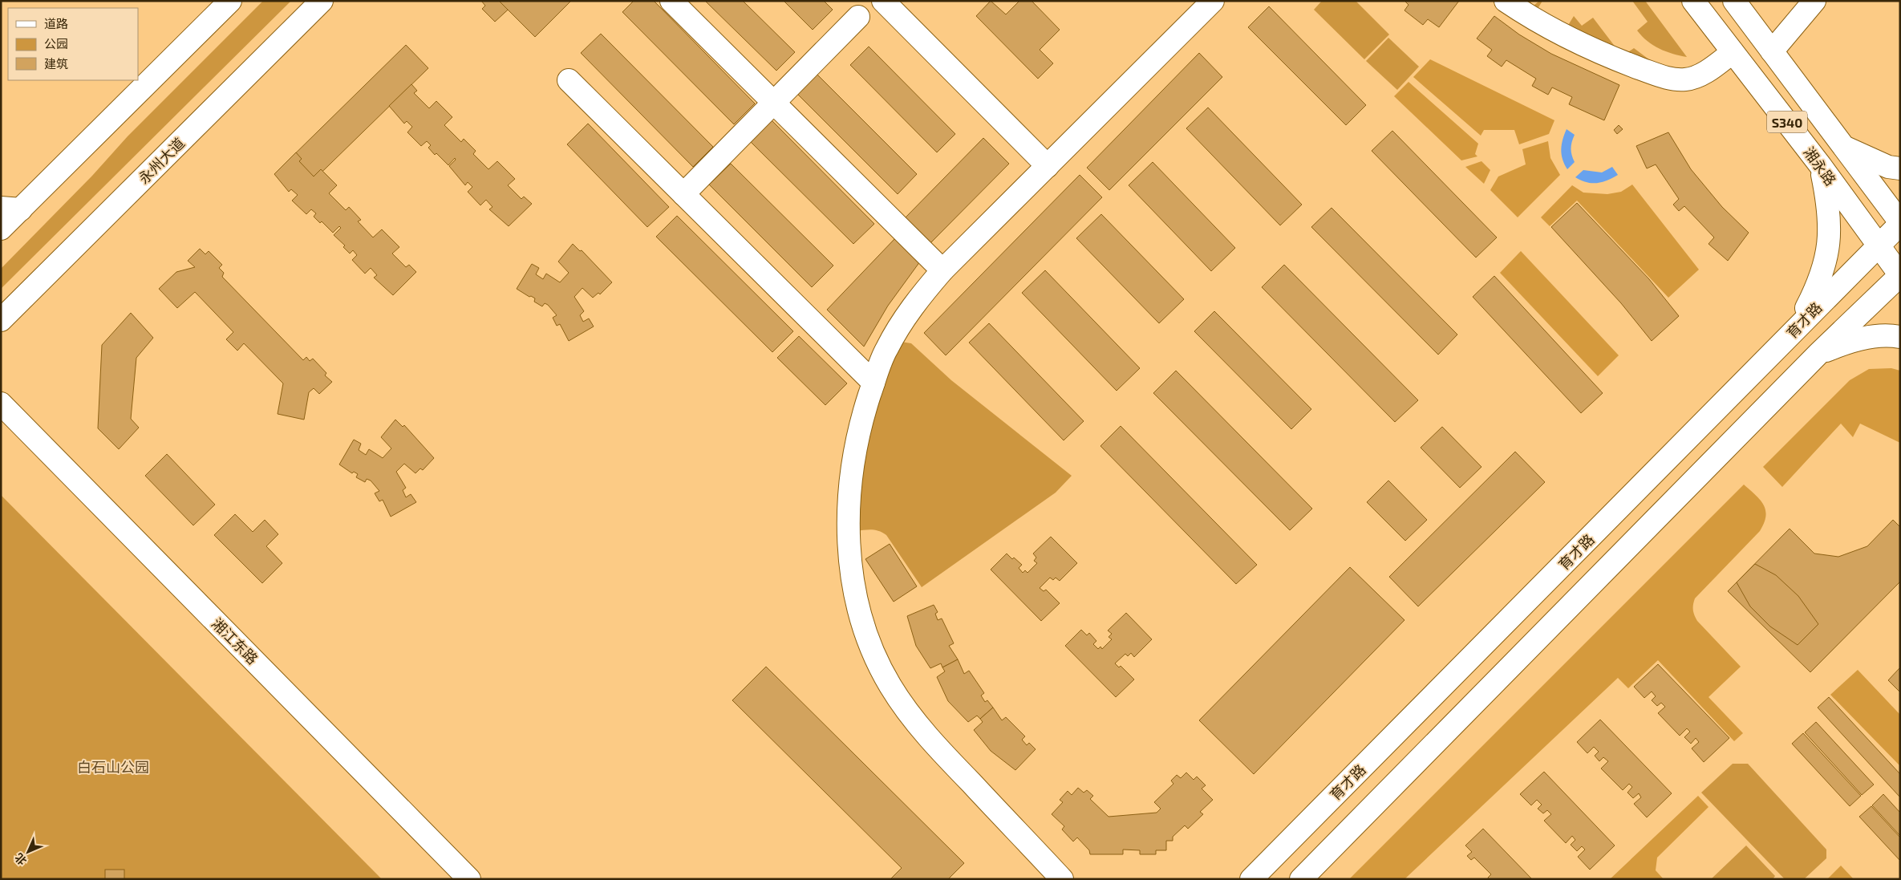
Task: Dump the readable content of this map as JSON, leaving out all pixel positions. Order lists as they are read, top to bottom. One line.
{"streets":{"main road":["S340","永州大道","湘永路","育才路","湘江东路"]},"crossings":[["S340","育才路"],["湘永路","育才路"]],"parks":["白石山公园"],"legend":["道路","公园","建筑"],"north":"bottom left"}
